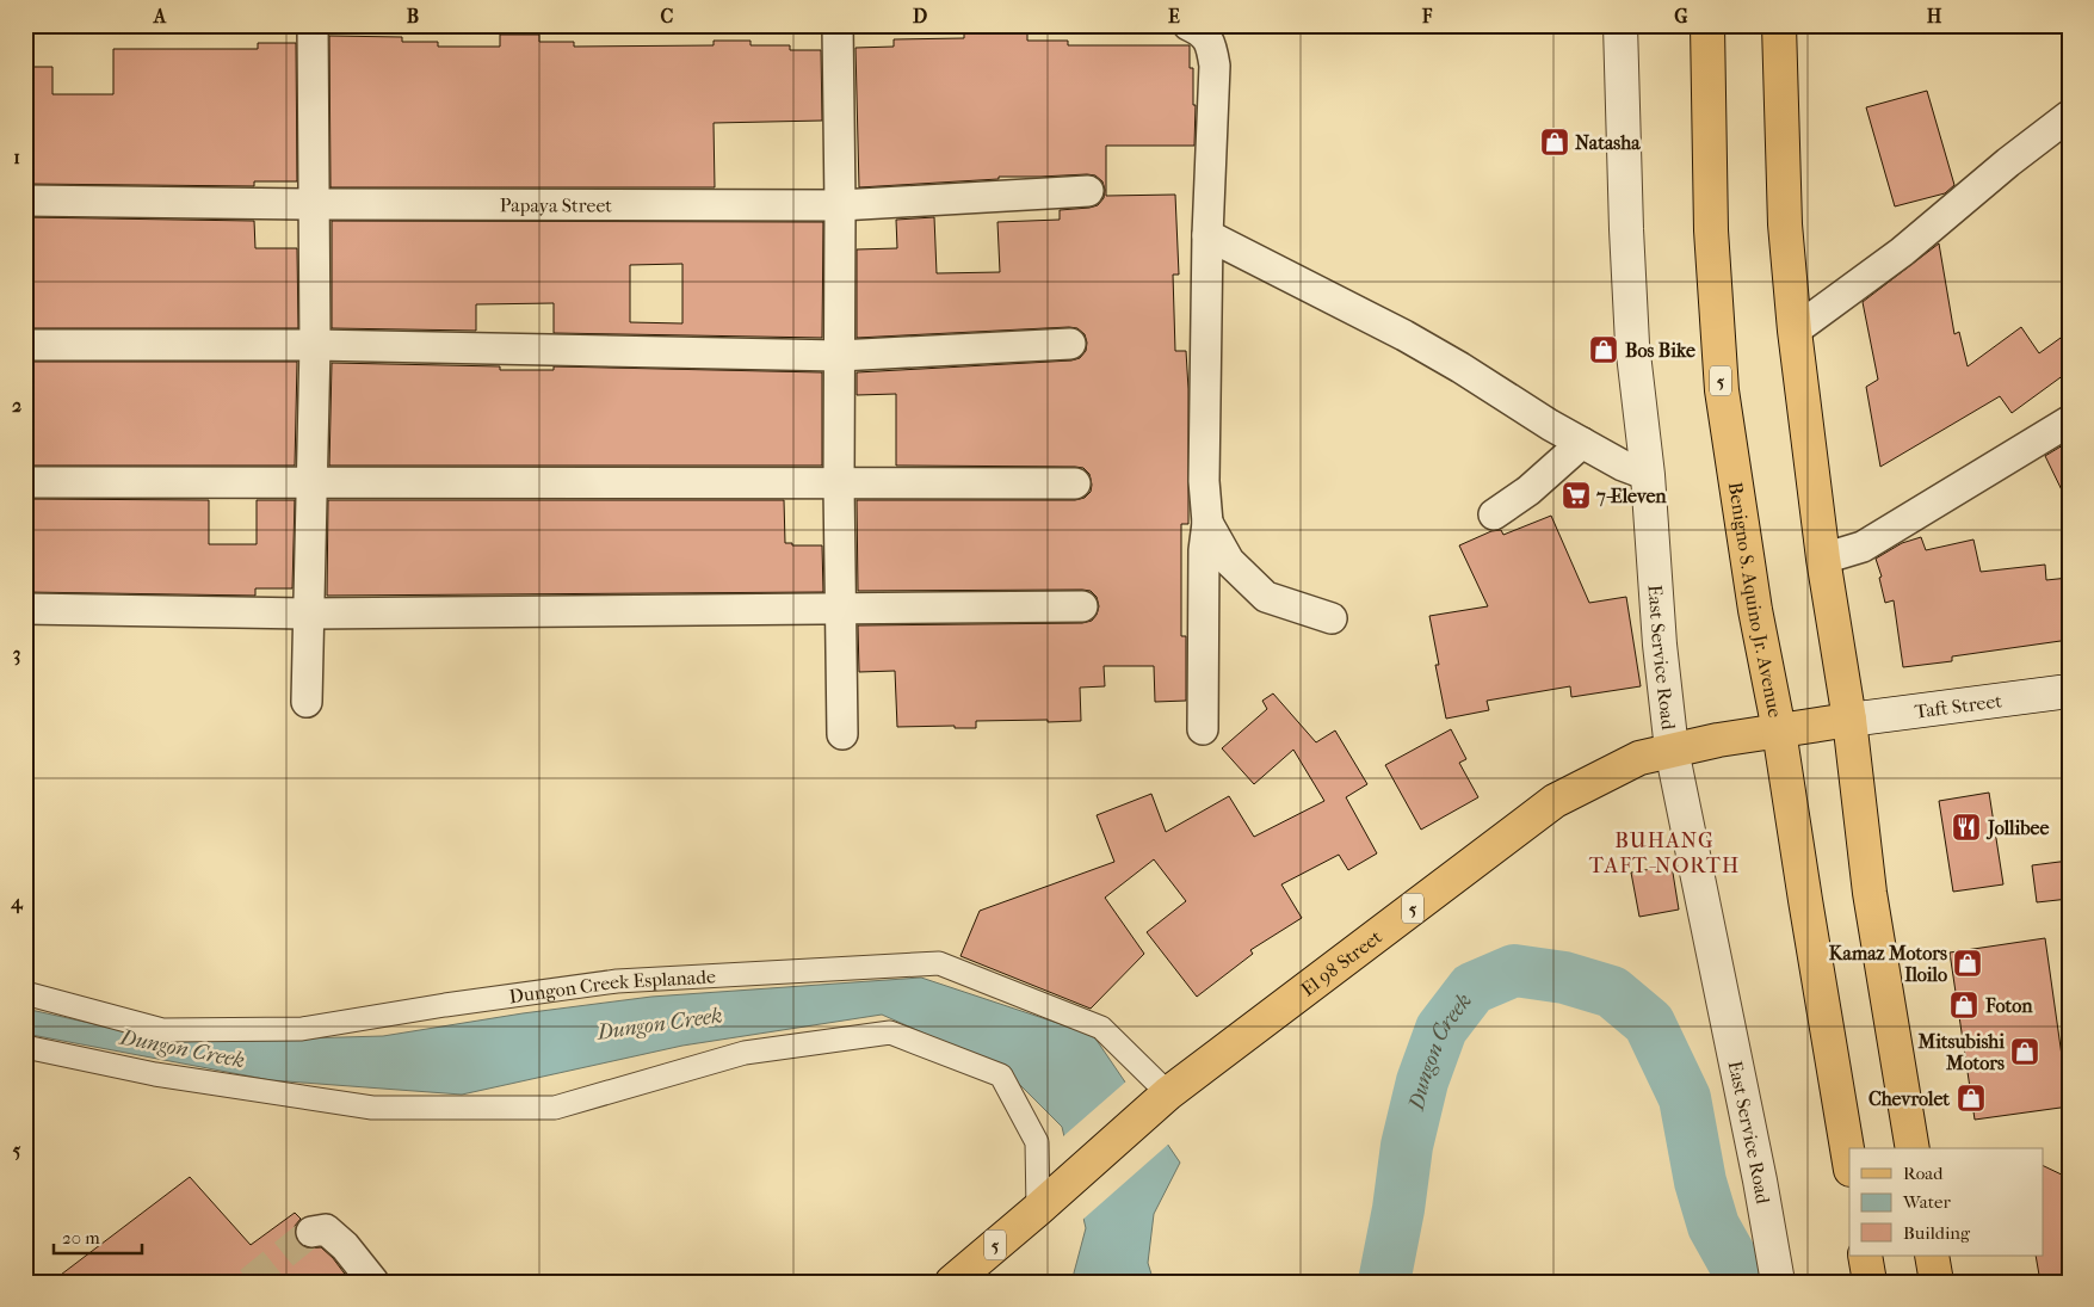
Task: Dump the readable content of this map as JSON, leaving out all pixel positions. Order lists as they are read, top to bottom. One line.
{"streets":{"main road":["5","Benigno S. Aquino Jr. Avenue","El 98 Street"],"street":["Papaya Street","East Service Road","Taft Street","Dungon Creek Esplanade"]},"crossings":[["Benigno S. Aquino Jr. Avenue","El 98 Street"],["East Service Road","El 98 Street"],["Taft Street","El 98 Street"],["El 98 Street","Dungon Creek Esplanade"]],"districts":["BUHANG TAFT-NORTH"],"water":["Dungon Creek"],"places":{"shop":["Natasha","Bos Bike","Kamaz Motors Iloilo","Foton","Mitsubishi Motors","Chevrolet"],"supermarket":["7-Eleven"],"restaurant":["Jollibee"]},"legend":["Road","Water","Building"],"scale_bar":"20 m","grid":{"columns":["A","B","C","D","E","F","G","H"],"rows":["1","2","3","4","5"]}}
